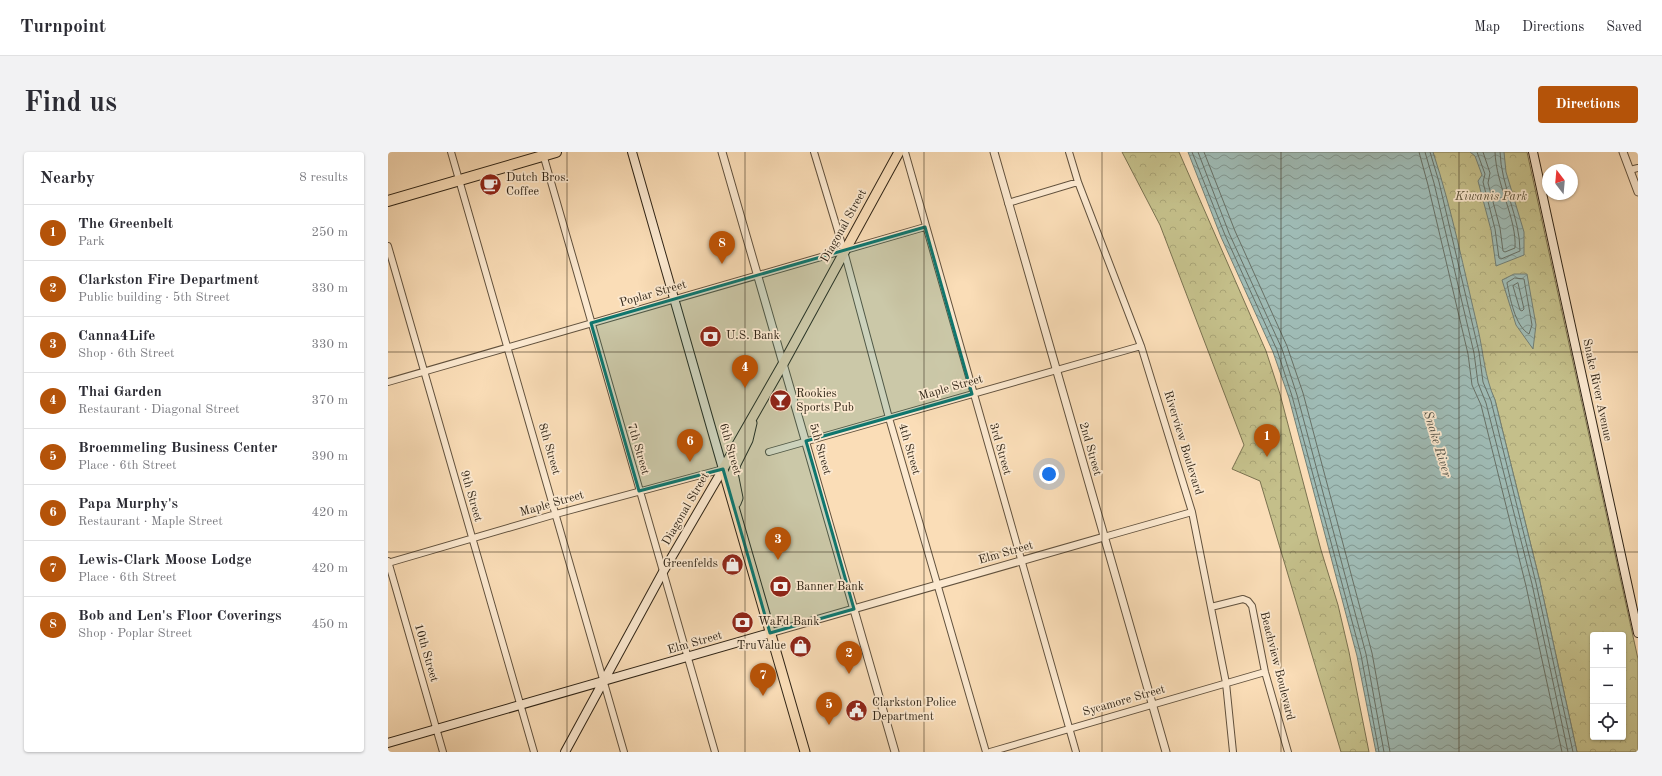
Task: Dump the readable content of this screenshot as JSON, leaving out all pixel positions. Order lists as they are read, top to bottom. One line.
{"streets":{"main road":["Diagonal Street","Snake River Avenue","6th Street","Elm Street"],"street":["Poplar Street","Maple Street","Riverview Boulevard","8th Street","7th Street","5th Street","4th Street","3rd Street","2nd Street","9th Street","10th Street","Beachview Boulevard","Sycamore Street"]},"crossings":[["Diagonal Street","Poplar Street"],["Diagonal Street","Maple Street"],["Diagonal Street","8th Street"],["Diagonal Street","7th Street"],["Diagonal Street","6th Street"],["Diagonal Street","5th Street"],["Diagonal Street","4th Street"],["Diagonal Street","Elm Street"],["Poplar Street","8th Street"],["Poplar Street","7th Street"],["Poplar Street","6th Street"],["Poplar Street","5th Street"],["Poplar Street","4th Street"],["Poplar Street","3rd Street"],["Poplar Street","9th Street"],["Maple Street","Riverview Boulevard"],["Maple Street","8th Street"],["Maple Street","7th Street"],["Maple Street","6th Street"],["Maple Street","5th Street"],["Maple Street","4th Street"],["Maple Street","3rd Street"],["Maple Street","2nd Street"],["Maple Street","9th Street"],["Maple Street","10th Street"],["Riverview Boulevard","Elm Street"],["Riverview Boulevard","Beachview Boulevard"],["Riverview Boulevard","Sycamore Street"],["8th Street","Elm Street"],["7th Street","Elm Street"],["6th Street","Elm Street"],["5th Street","Elm Street"],["4th Street","Elm Street"],["3rd Street","Elm Street"],["3rd Street","Sycamore Street"],["2nd Street","Elm Street"],["2nd Street","Sycamore Street"],["9th Street","Elm Street"],["Elm Street","10th Street"],["Beachview Boulevard","Sycamore Street"]],"water":["Snake River"],"parks":["Kiwanis Park"],"places":{"cafe":["Dutch Bros. Coffee"],"bank":["U.S. Bank","Banner Bank","WaFd Bank"],"bar":["Rookies Sports Pub"],"shop":["Greenfelds","TruValue"],"public building":["Clarkston Police Department"]},"north":"top","page":{"header":"Turnpoint","nav":["Map","Directions","Saved"],"buttons":"Directions","title":"Find us","heading":["Nearby","8 results"],"list":[{"mark":"1","name":"The Greenbelt","note":"Park","value":"250 m"},{"mark":"2","name":"Clarkston Fire Department","note":"Public building · 5th Street","value":"330 m"},{"mark":"3","name":"Canna4Life","note":"Shop · 6th Street","value":"330 m"},{"mark":"4","name":"Thai Garden","note":"Restaurant · Diagonal Street","value":"370 m"},{"mark":"5","name":"Broemmeling Business Center","note":"Place · 6th Street","value":"390 m"},{"mark":"6","name":"Papa Murphy's","note":"Restaurant · Maple Street","value":"420 m"},{"mark":"7","name":"Lewis-Clark Moose Lodge","note":"Place · 6th Street","value":"420 m"},{"mark":"8","name":"Bob and Len's Floor Coverings","note":"Shop · Poplar Street","value":"450 m"}],"pins":["8","4","1","6","3","2","7","5"],"map_buttons":["+","−"]}}
